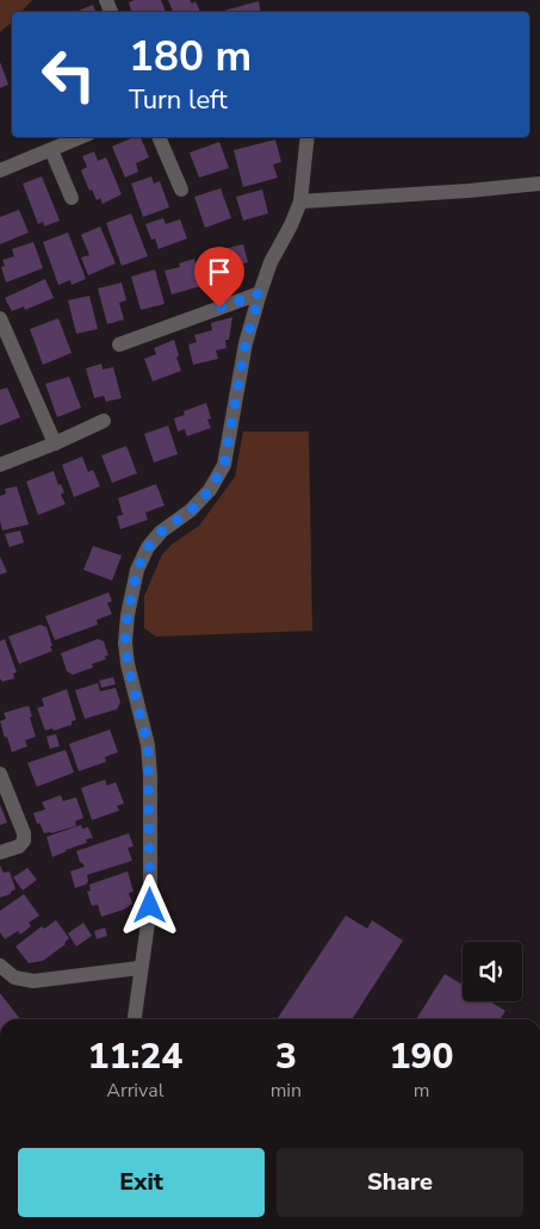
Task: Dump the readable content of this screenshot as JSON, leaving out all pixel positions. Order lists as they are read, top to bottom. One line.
{"page":{"turn":["180 m","Turn left"],"eta":["11:24","Arrival","3","min","190","m"],"buttons":["Exit","Share"]}}
